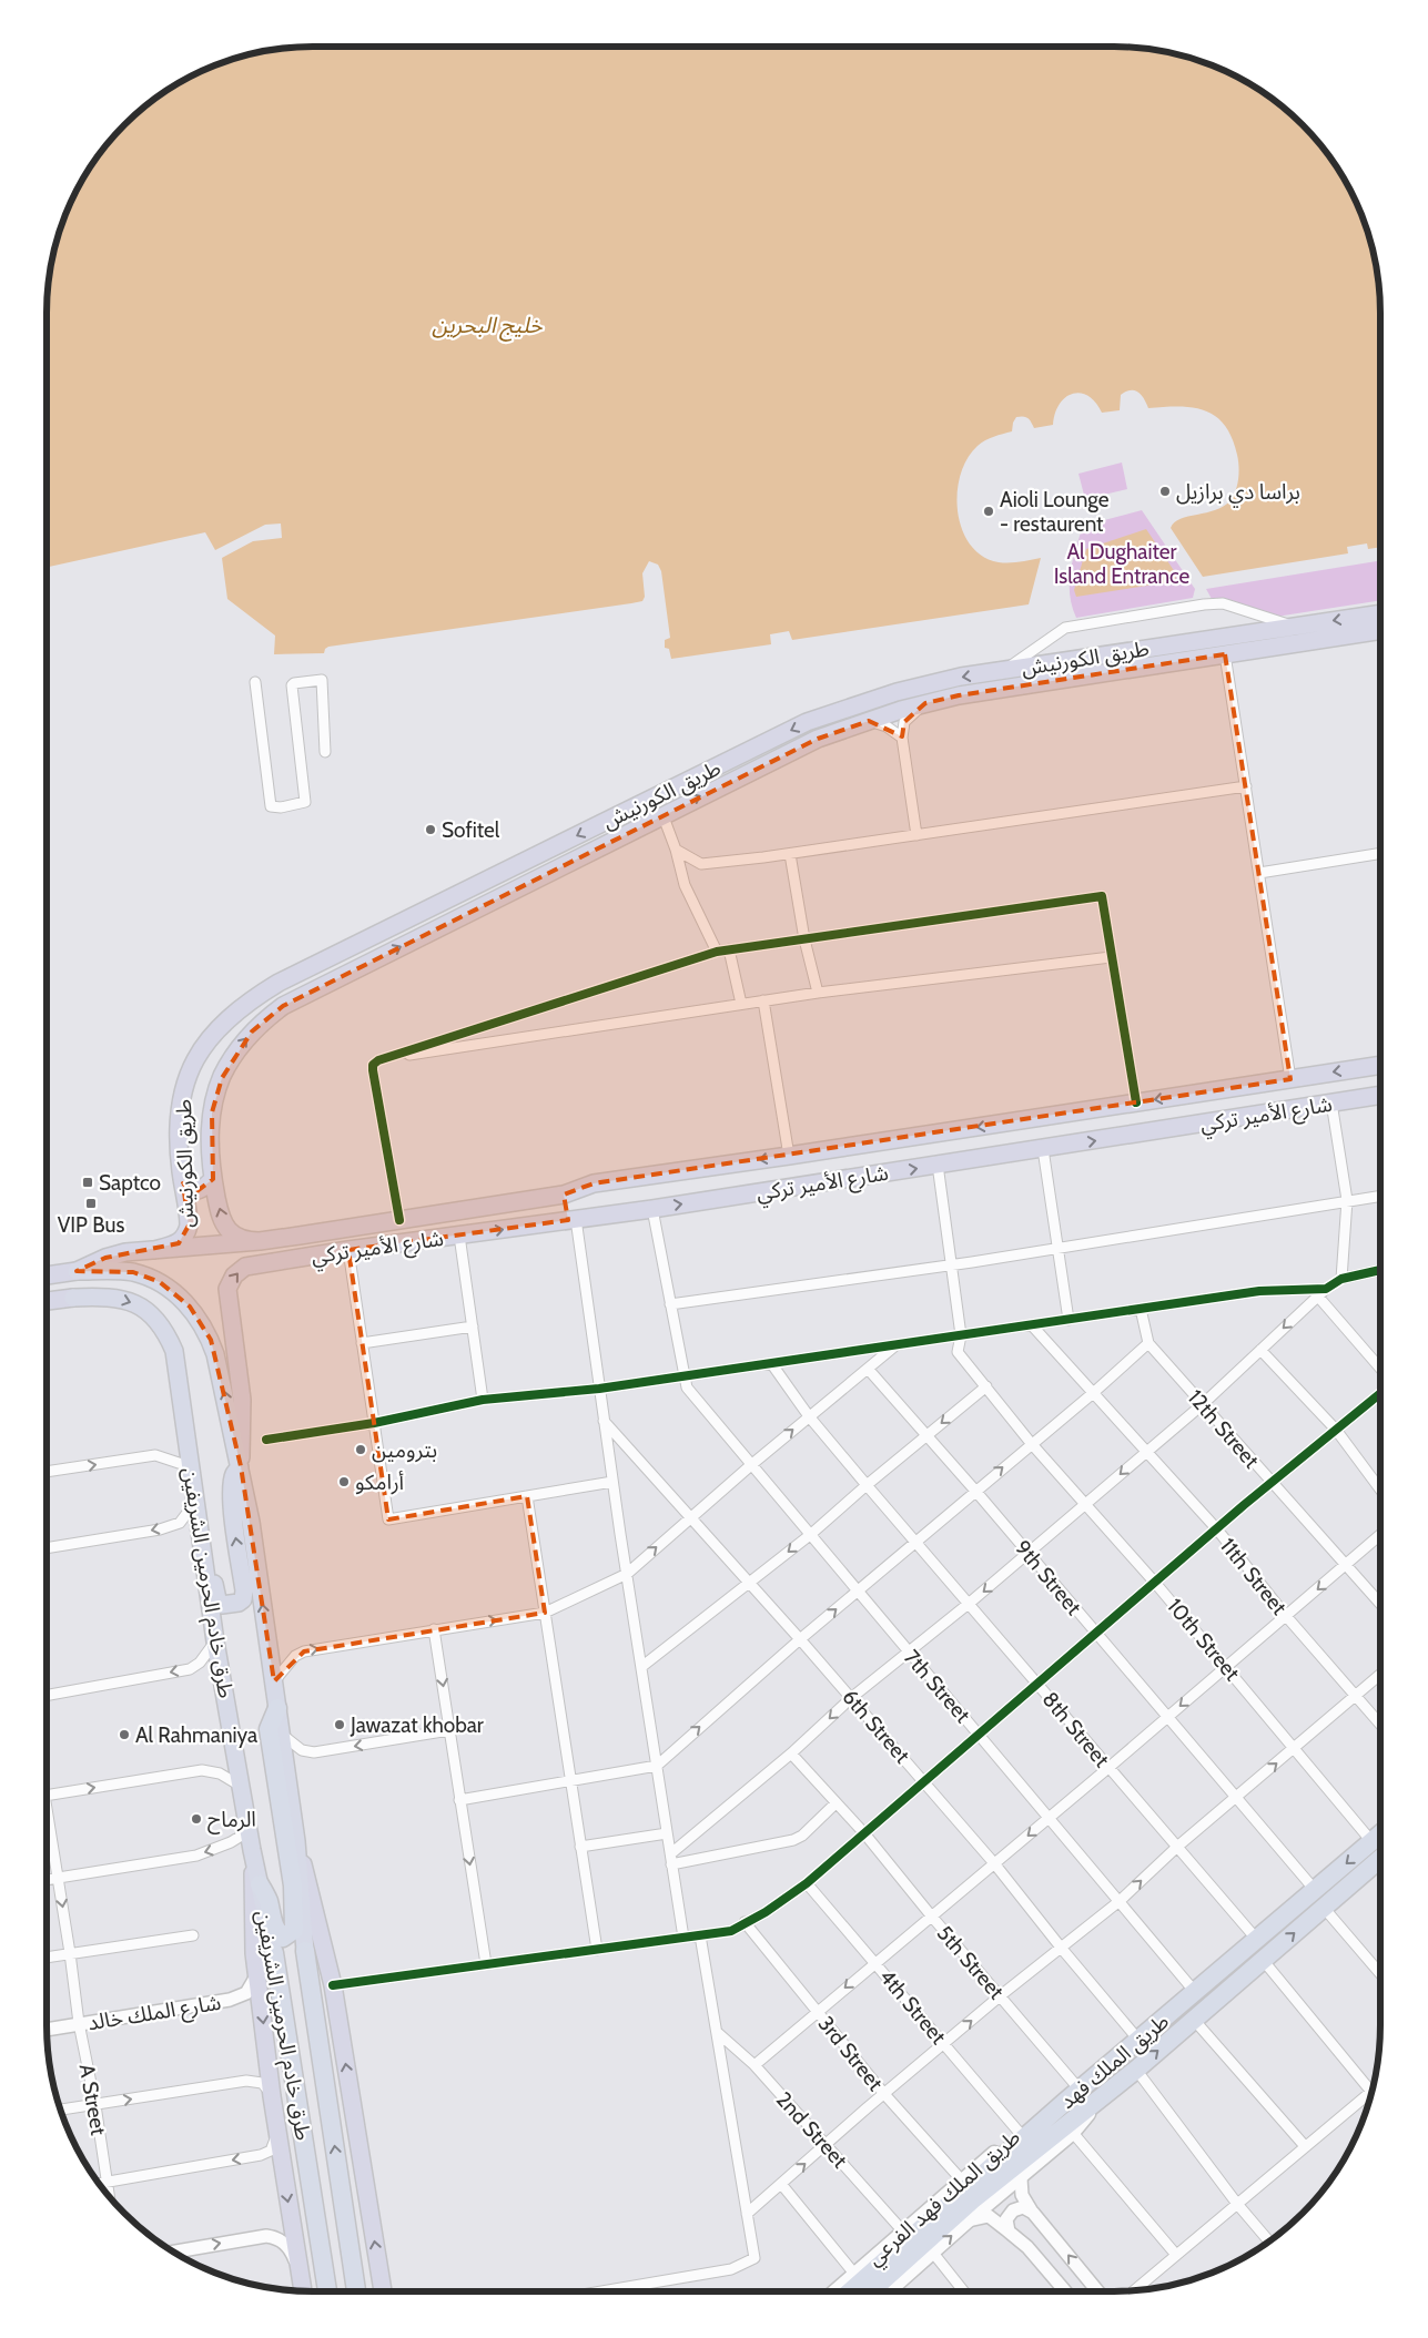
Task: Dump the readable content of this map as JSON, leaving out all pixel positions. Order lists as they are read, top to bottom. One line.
{"streets":{"highway":["طرق خادم الحرمين الشريفين","طريق الملك فهد"],"main road":["طريق الكورنيش","شارع الأمير تركي","طريق الملك فهد الفرعي"],"street":["12th Street","11th Street","9th Street","10th Street","7th Street","6th Street","8th Street","5th Street","4th Street","شارع الملك خالد","3rd Street","A Street","2nd Street"]},"crossings":[["طريق الكورنيش","شارع الأمير تركي"],["شارع الأمير تركي","طرق خادم الحرمين الشريفين"],["9th Street","طريق الملك فهد"],["10th Street","طريق الملك فهد"],["7th Street","طريق الملك فهد"],["6th Street","طريق الملك فهد"],["8th Street","طريق الملك فهد"],["5th Street","طريق الملك فهد"],["4th Street","طريق الملك فهد الفرعي"],["شارع الملك خالد","A Street"],["3rd Street","طريق الملك فهد الفرعي"],["طريق الملك فهد","طريق الملك فهد الفرعي"],["2nd Street","طريق الملك فهد الفرعي"]],"water":["خليج البحرين"],"parks":["Al Dughaiter Island Entrance"],"places":{"other":["براسا دي برازيل","Aioli Lounge - restaurent","Sofitel","بترومين","أرامكو","Jawazat khobar","Al Rahmaniya","الرماح"],"transit":["Saptco","VIP Bus"]}}
